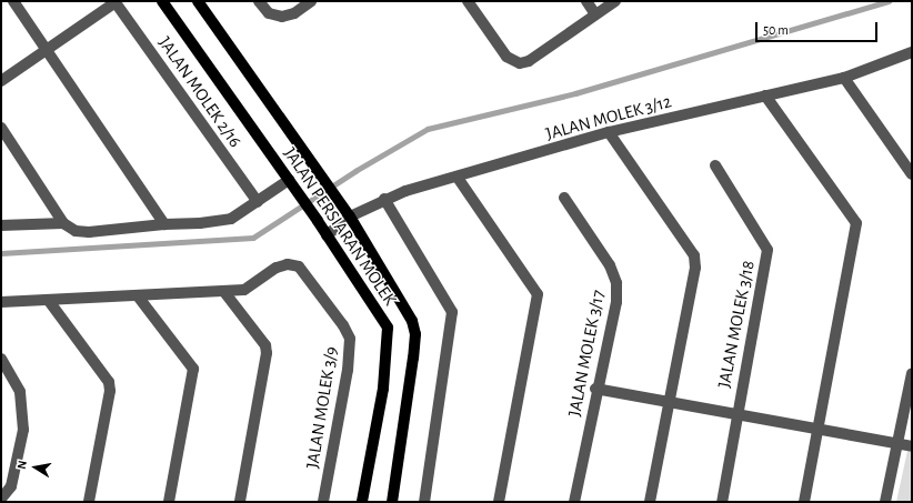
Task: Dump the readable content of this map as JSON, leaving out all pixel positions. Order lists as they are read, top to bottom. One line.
{"streets":{"main road":["JALAN PERSIARAN MOLEK"],"street":["JALAN MOLEK 2/16","JALAN MOLEK 3/12","JALAN MOLEK 3/18","JALAN MOLEK 3/17","JALAN MOLEK 3/9"]},"crossings":[["JALAN MOLEK 3/12","JALAN PERSIARAN MOLEK"]],"scale_bar":"50 m","north":"left"}
